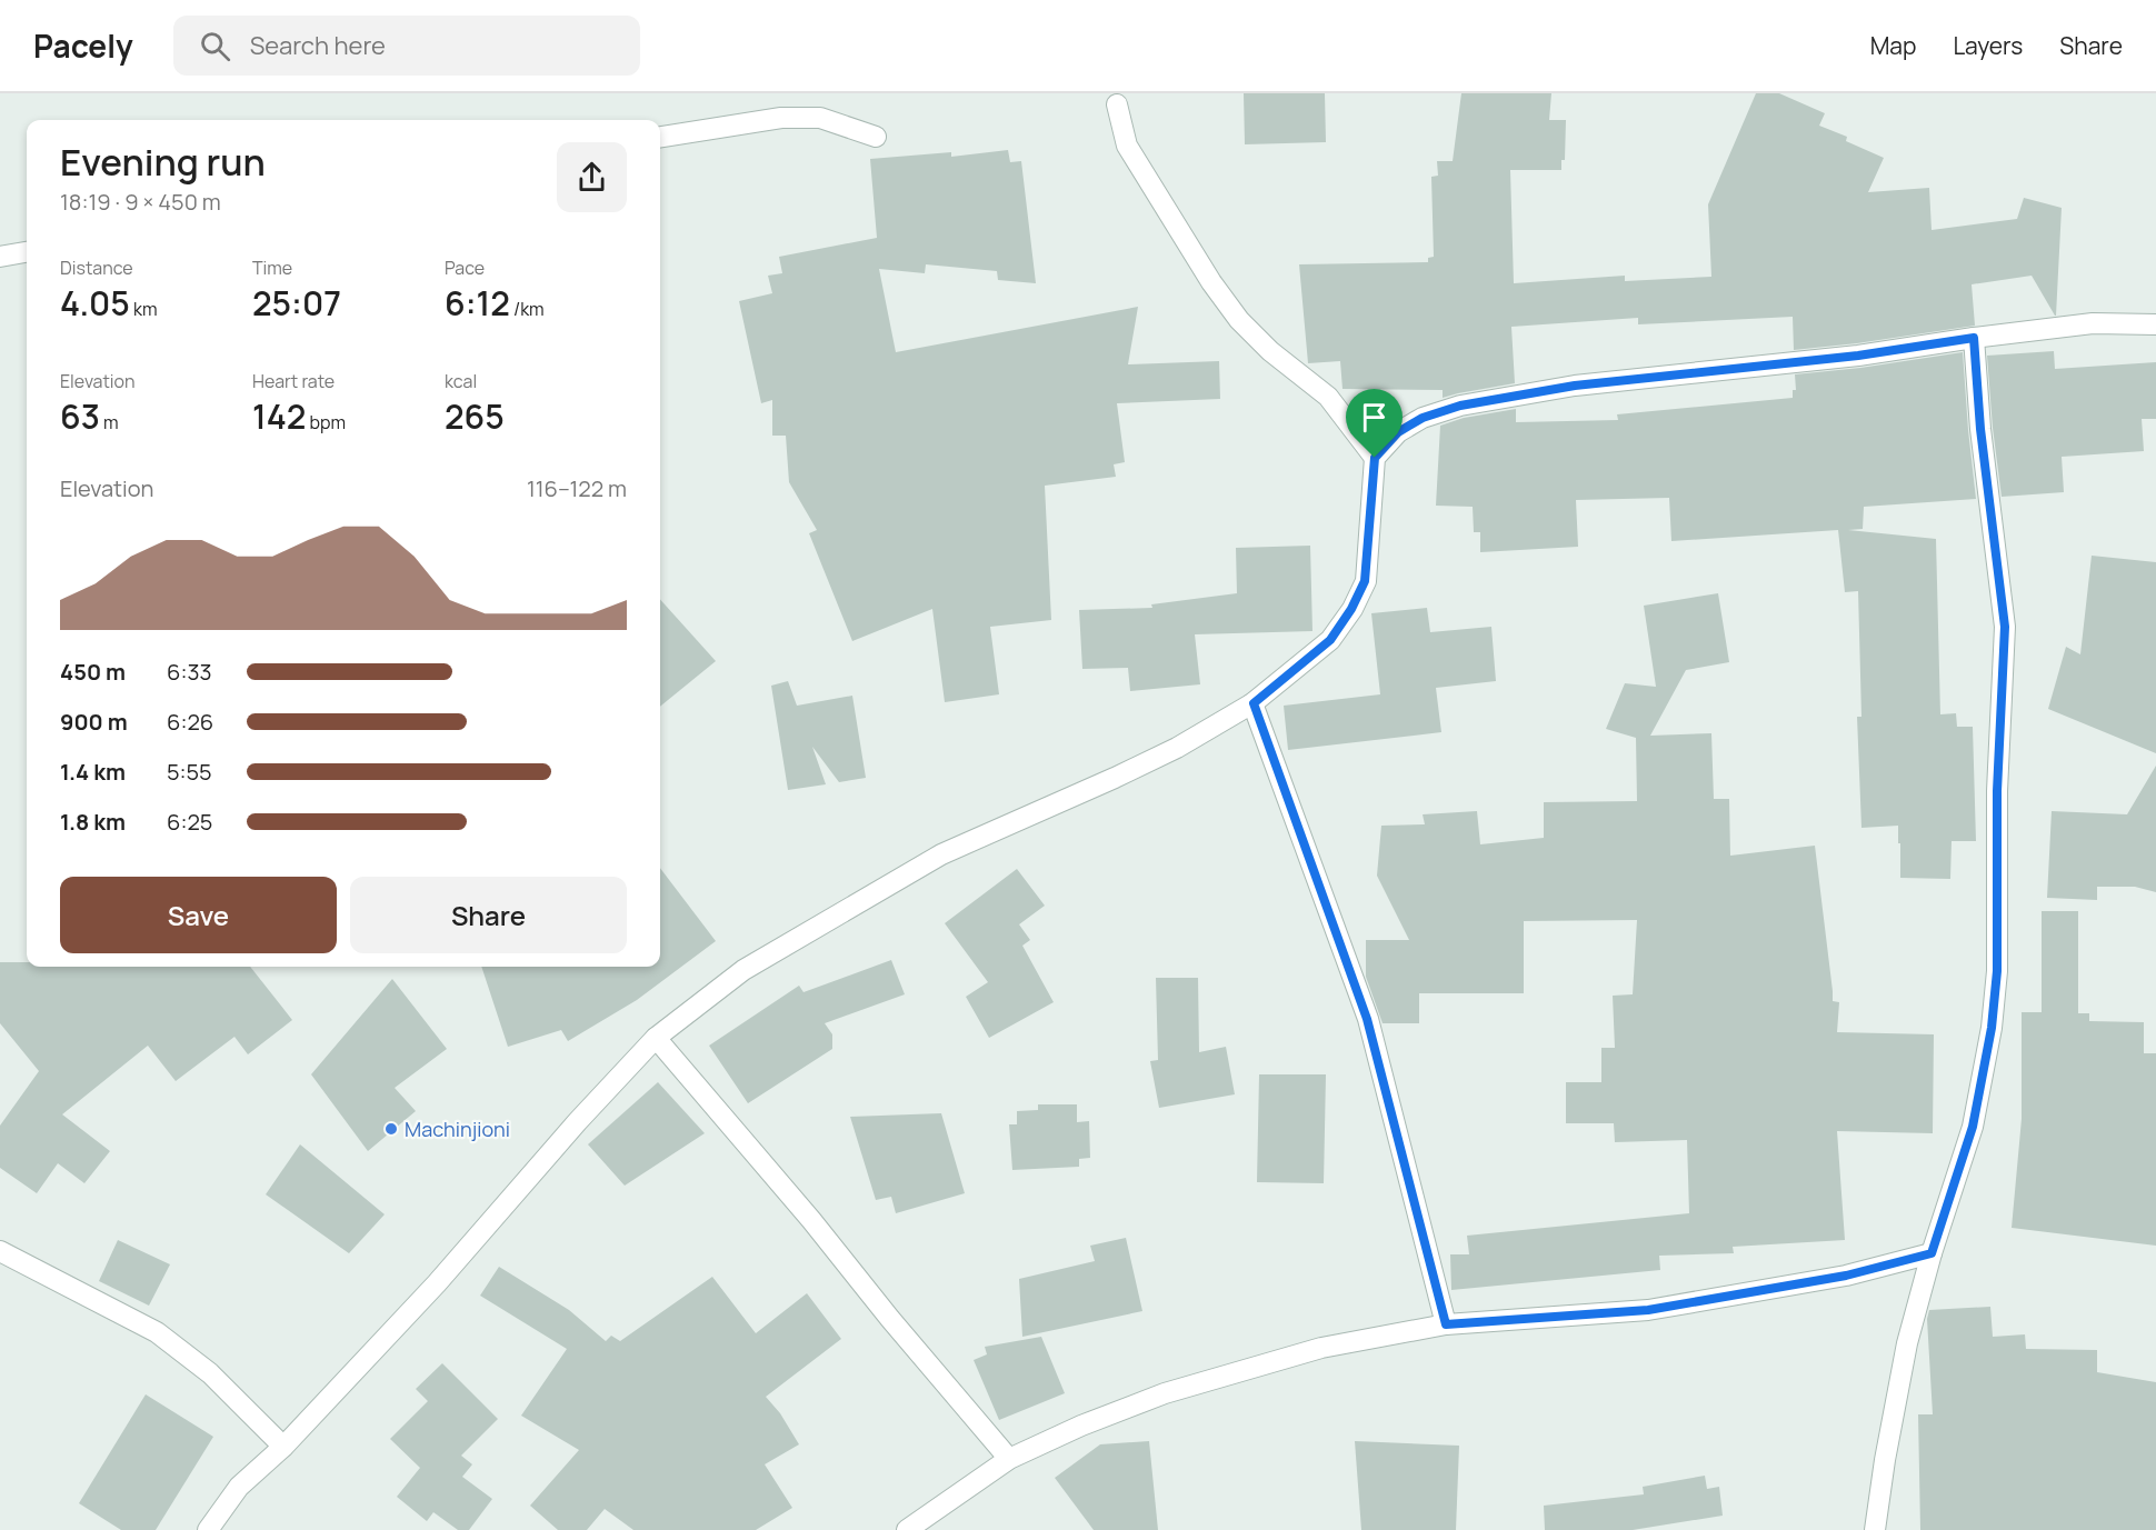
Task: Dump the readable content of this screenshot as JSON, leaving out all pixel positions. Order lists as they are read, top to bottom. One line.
{"places":["Machinjioni"],"page":{"header":"Pacely","search":"Search here","nav":["Map","Layers","Share"],"heading":["Evening run","18:19 · 9 × 450 m"],"stats":[["Distance","4.05 km"],["Time","25:07"],["Pace","6:12 /km"],["Elevation","63 m"],["Heart rate","142 bpm"],["kcal","265"]],"chart":["Elevation","116–122 m"],"list":[{"name":"450 m","note":"6:33"},{"name":"900 m","note":"6:26"},{"name":"1.4 km","note":"5:55"},{"name":"1.8 km","note":"6:25"}],"buttons":["Save","Share"]}}
